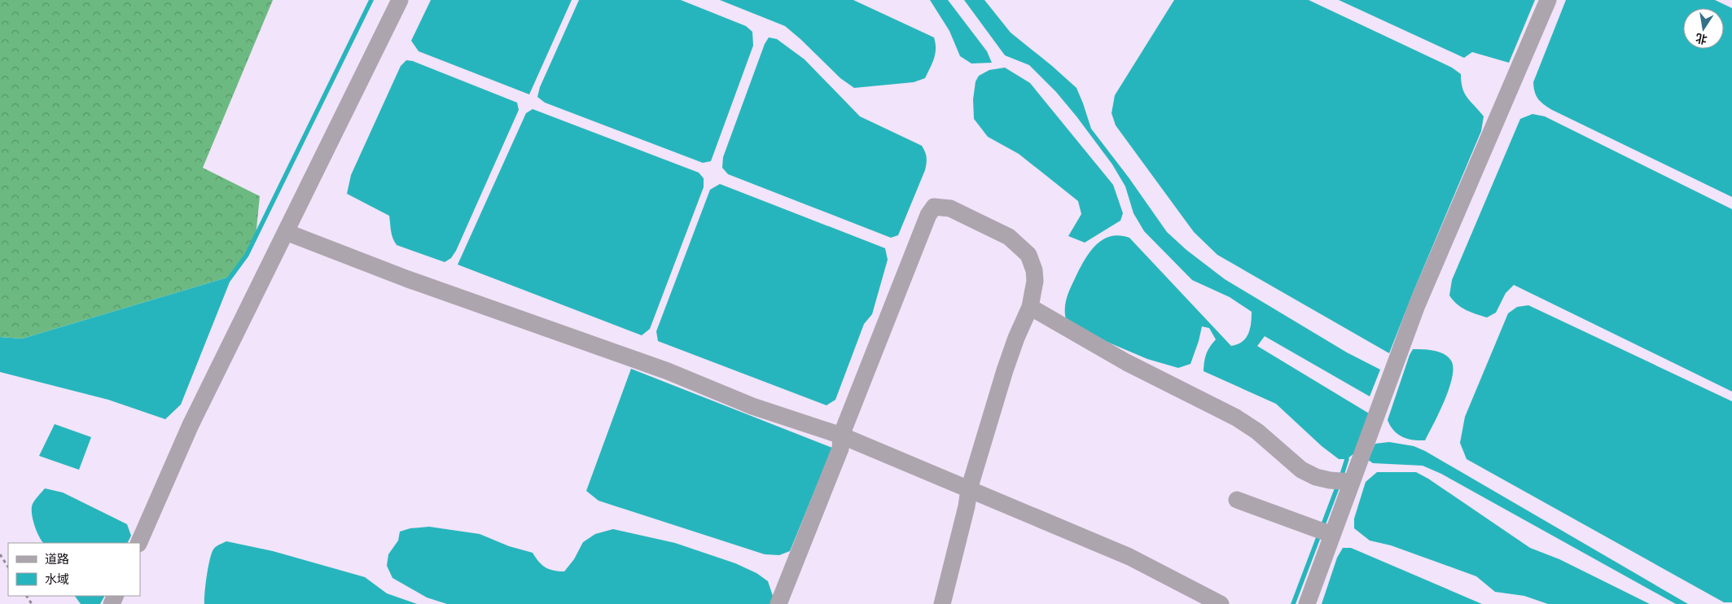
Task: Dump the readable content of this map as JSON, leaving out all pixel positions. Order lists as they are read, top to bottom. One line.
{"legend":["道路","水域"],"north":"bottom"}
